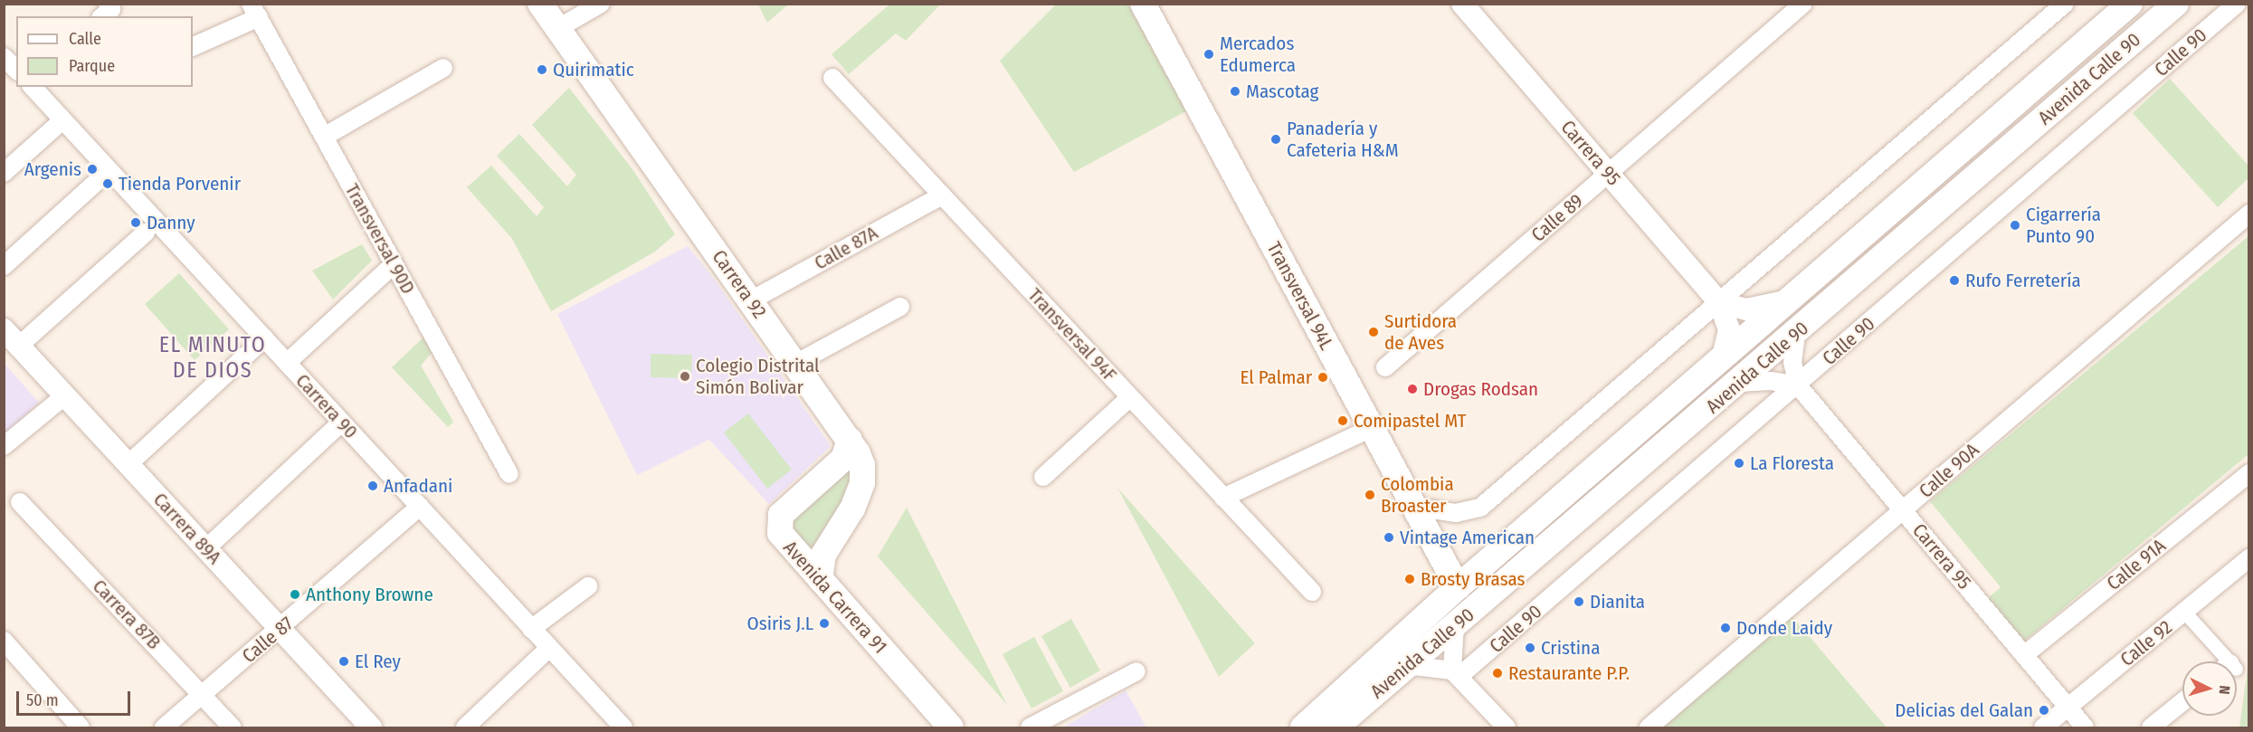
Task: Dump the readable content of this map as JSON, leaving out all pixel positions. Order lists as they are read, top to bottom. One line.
{"streets":{"main road":["Avenida Calle 90","Carrera 92","Transversal 94L","Avenida Carrera 91"],"street":["Calle 90","Carrera 95","Calle 89","Transversal 90D","Calle 87A","Transversal 94F","Carrera 90","Calle 90A","Carrera 89A","Calle 91A","Carrera 87B","Calle 87","Calle 92"]},"crossings":[["Calle 90","Carrera 95"],["Avenida Calle 90","Carrera 95"],["Avenida Calle 90","Transversal 94L"],["Carrera 95","Calle 89"],["Carrera 95","Calle 90A"],["Carrera 95","Calle 91A"],["Carrera 95","Calle 92"],["Calle 87A","Carrera 92"],["Calle 87A","Transversal 94F"],["Carrera 92","Avenida Carrera 91"],["Carrera 90","Calle 87"],["Carrera 89A","Calle 87"],["Carrera 87B","Calle 87"]],"districts":["EL MINUTO DE DIOS"],"places":["Mercados Edumerca","Quirimatic","Mascotag","Panadería y Cafeteria H&M","Argenis","Tienda Porvenir","Danny","Cigarrería Punto 90","Rufo Ferretería","Surtidora de Aves","Colegio Distrital Simón Bolivar","El Palmar","Drogas Rodsan","Comipastel MT","La Floresta","Anfadani","Colombia Broaster","Vintage American","Brosty Brasas","Anthony Browne","Dianita","Osiris J.L","Donde Laidy","Cristina","El Rey","Restaurante P.P.","Delicias del Galan"],"legend":["Calle","Parque"],"scale_bar":"50 m","north":"right"}
